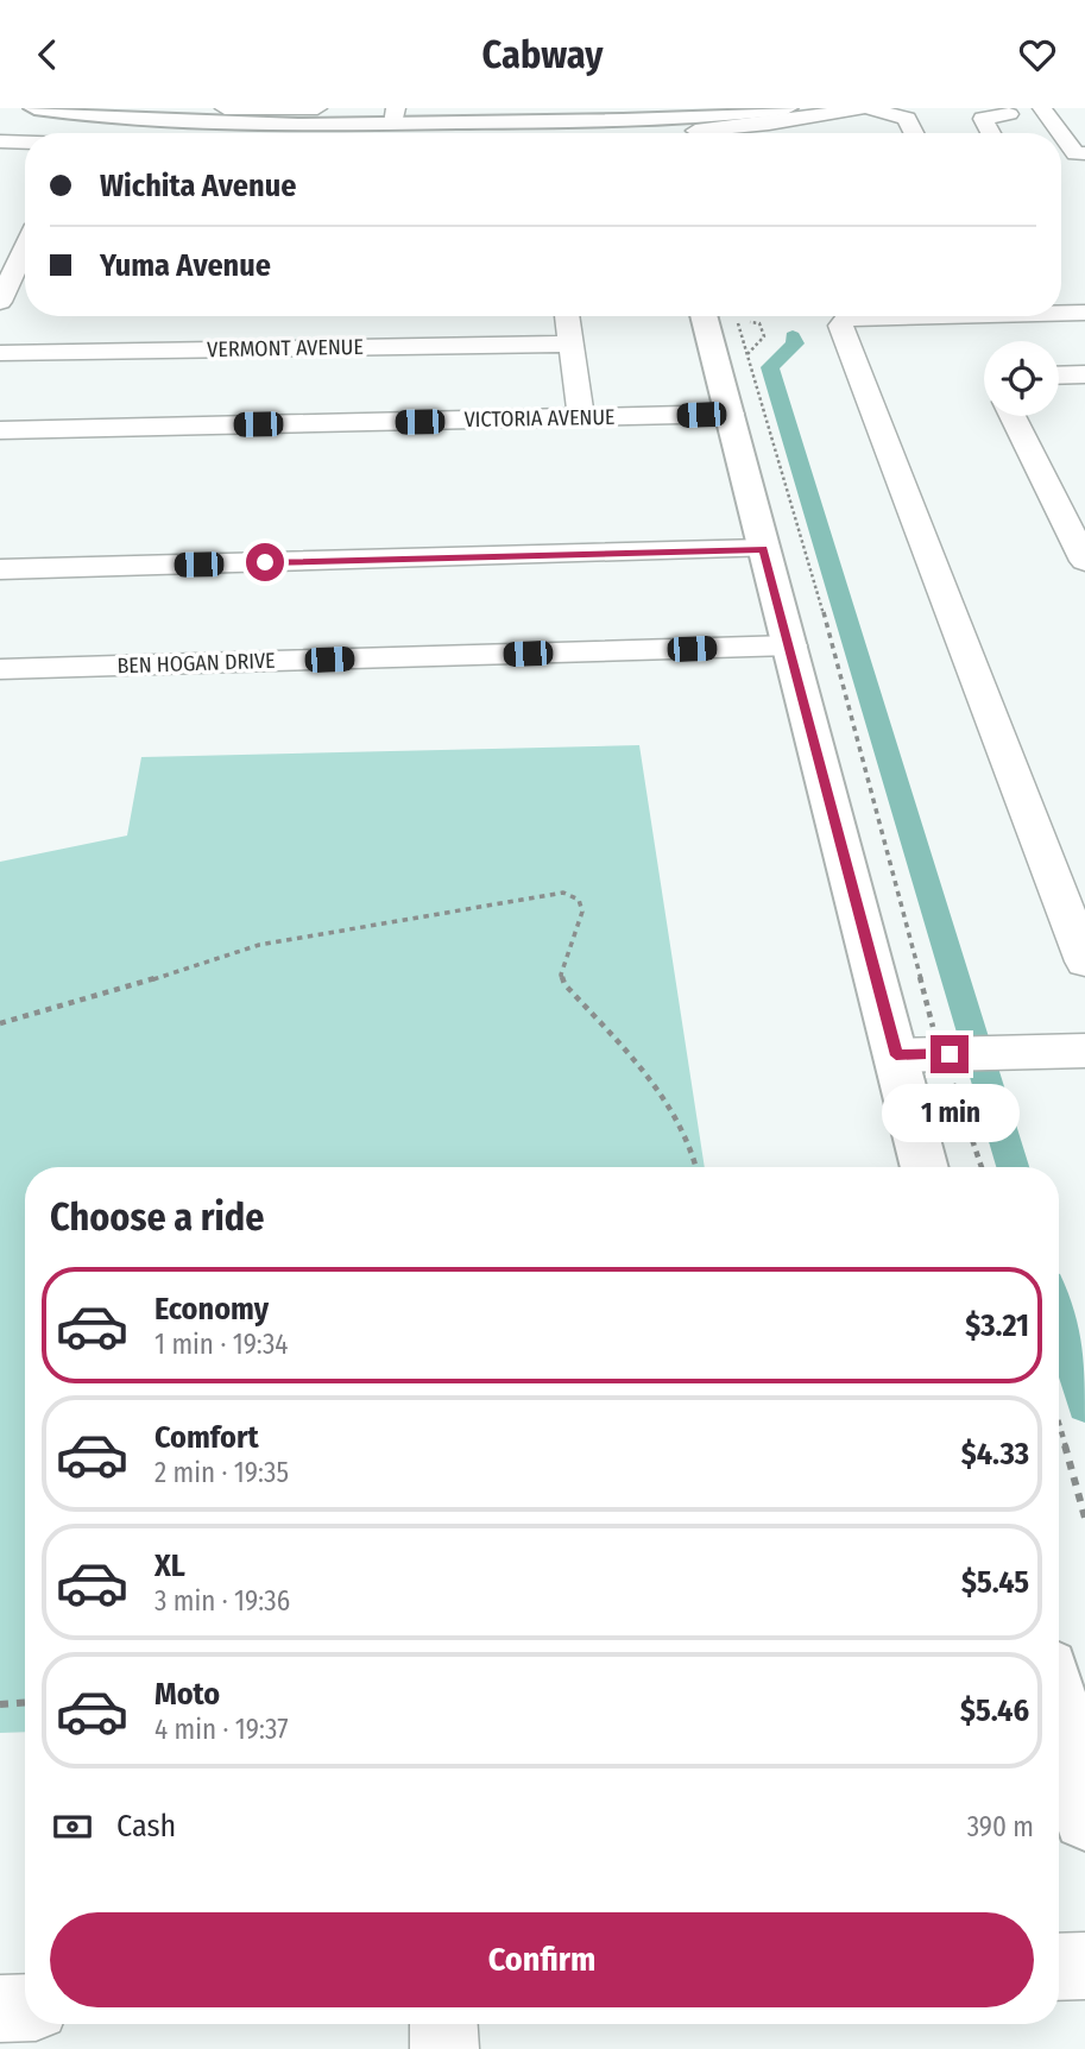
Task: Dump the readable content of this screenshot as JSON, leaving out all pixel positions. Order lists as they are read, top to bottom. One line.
{"streets":{"street":["VERMONT AVENUE","VICTORIA AVENUE","BEN HOGAN DRIVE"]},"page":{"header":"Cabway","banner":["Wichita Avenue","Yuma Avenue"],"bubble":"1 min","heading":"Choose a ride","list":[{"name":"Economy","note":"1 min · 19:34","value":"$3.21"},{"name":"Comfort","note":"2 min · 19:35","value":"$4.33"},{"name":"XL","note":"3 min · 19:36","value":"$5.45"},{"name":"Moto","note":"4 min · 19:37","value":"$5.46"}],"pay":["Cash","390 m"],"buttons":"Confirm"}}
